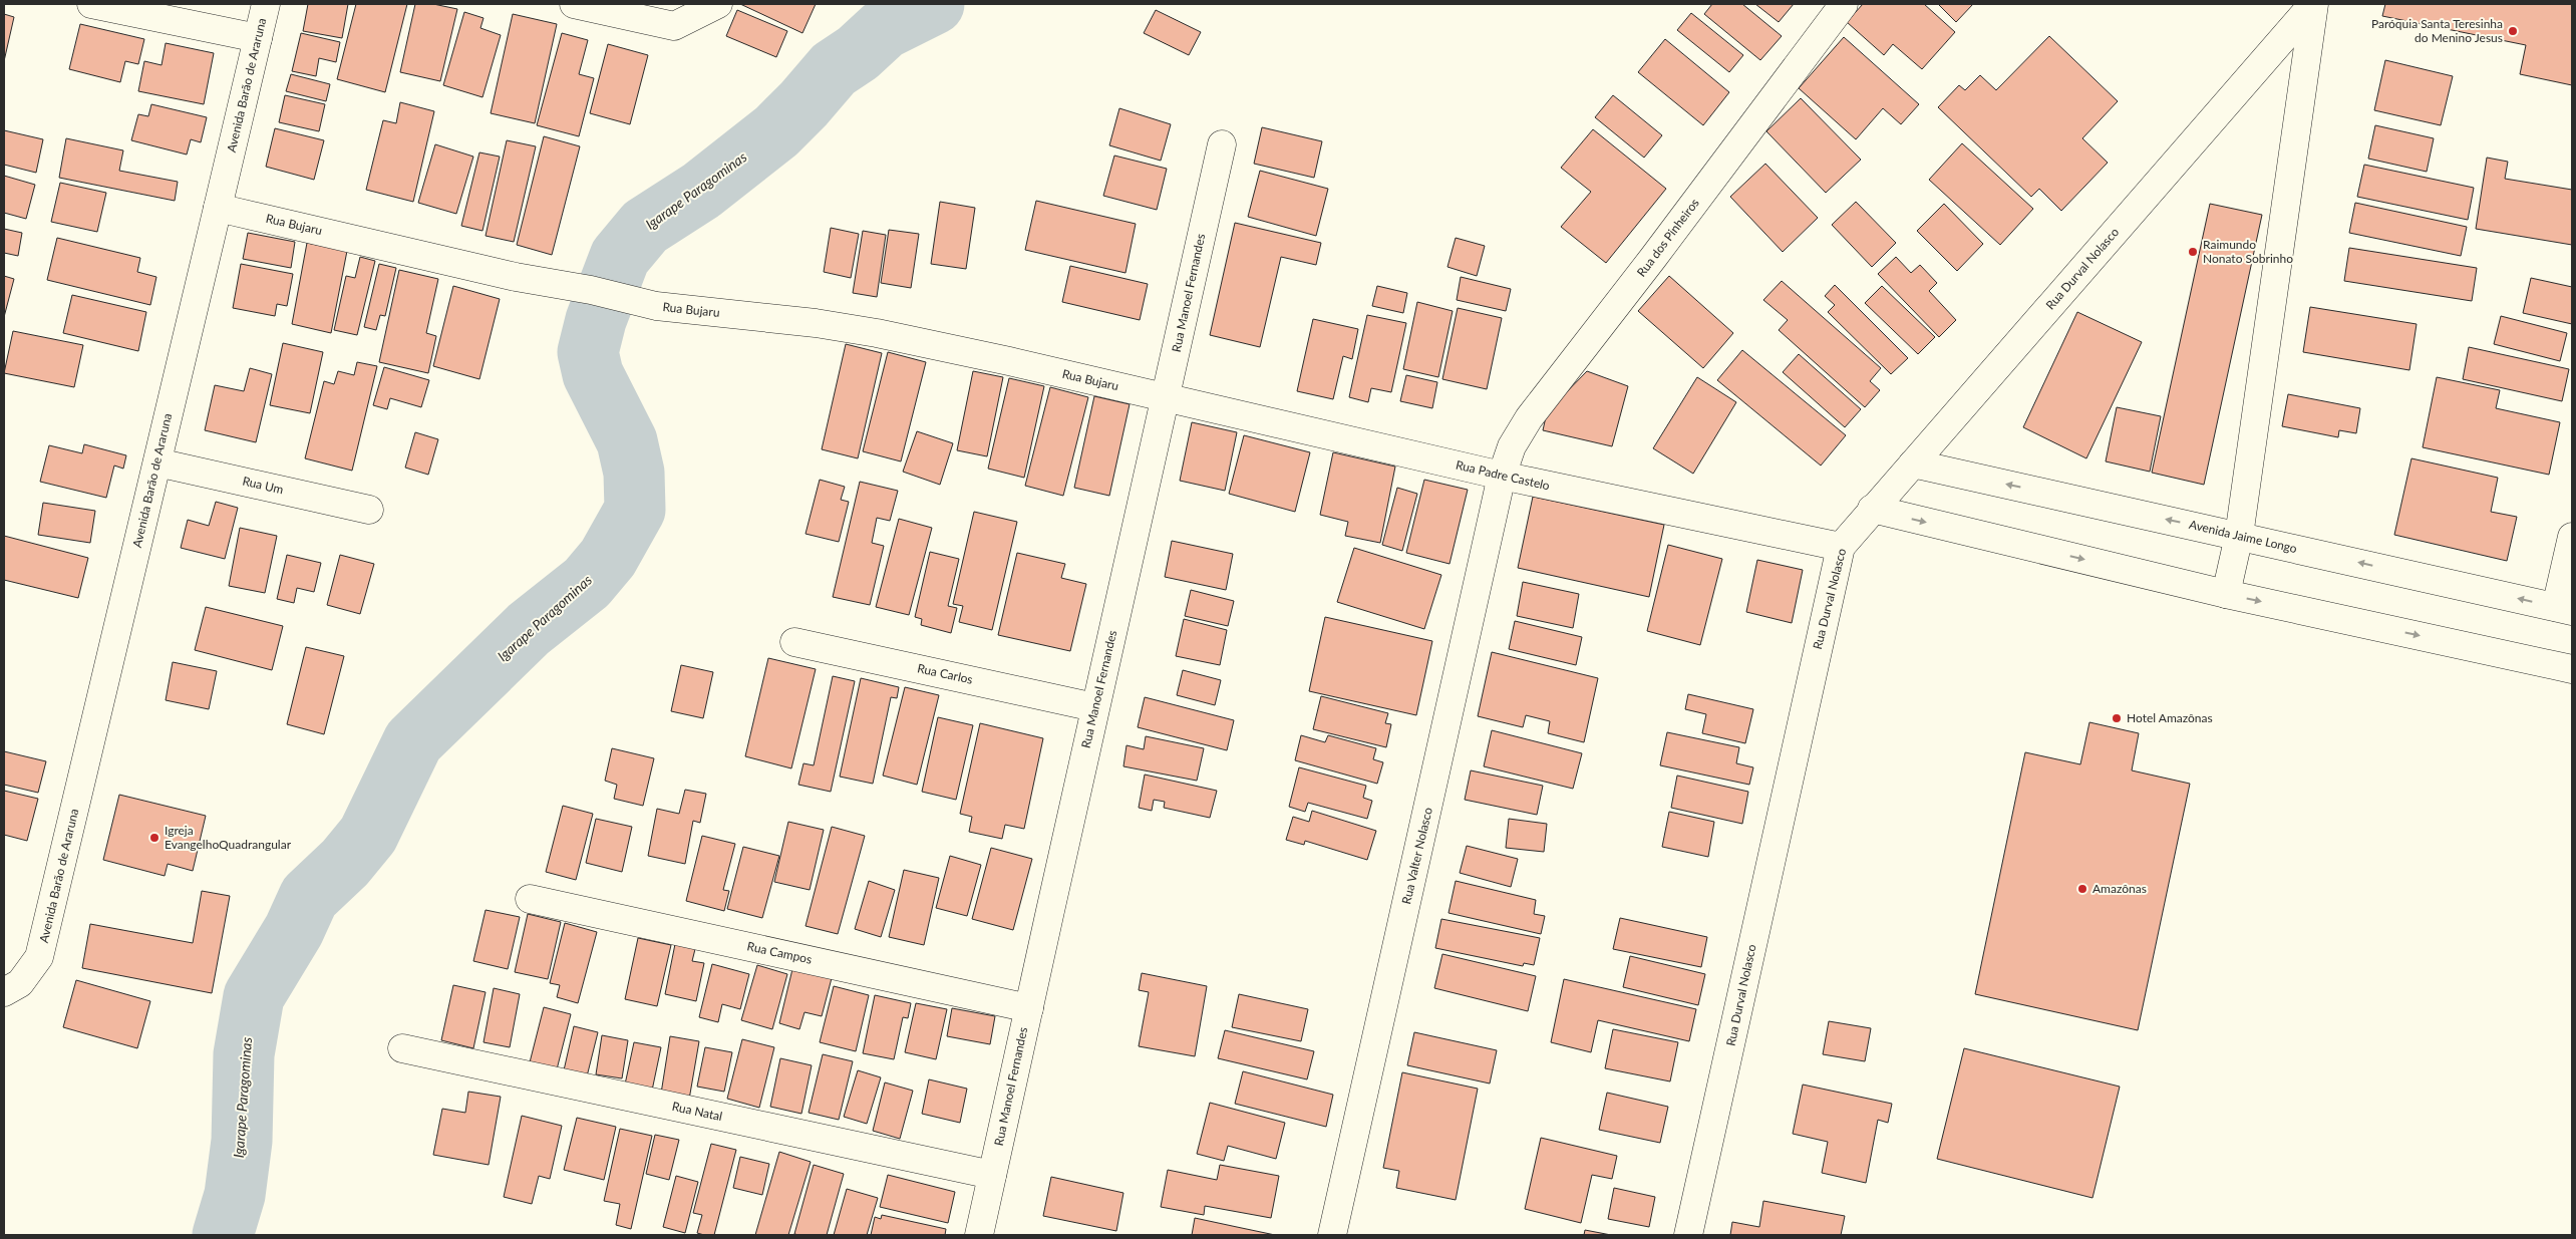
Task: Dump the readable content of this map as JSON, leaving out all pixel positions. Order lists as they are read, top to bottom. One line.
{"streets":{"street":["Avenida Barão de Araruna","Rua Bujaru","Rua dos Pinheiros","Rua Durval Nolasco","Rua Manoel Fernandes","Rua Padre Castelo","Rua Um","Avenida Jaime Longo","Rua Carlos","Rua Valter Nolasco","Rua Campos","Rua Natal"]},"crossings":[["Avenida Barão de Araruna","Rua Bujaru"],["Avenida Barão de Araruna","Rua Um"],["Rua Bujaru","Rua Manoel Fernandes"],["Rua Bujaru","Rua Padre Castelo"],["Rua dos Pinheiros","Rua Padre Castelo"],["Rua dos Pinheiros","Rua Valter Nolasco"],["Rua Durval Nolasco","Rua Padre Castelo"],["Rua Durval Nolasco","Avenida Jaime Longo"],["Rua Manoel Fernandes","Rua Padre Castelo"],["Rua Manoel Fernandes","Rua Carlos"],["Rua Manoel Fernandes","Rua Campos"],["Rua Manoel Fernandes","Rua Natal"],["Rua Padre Castelo","Rua Valter Nolasco"]],"water":["Igarape Paragominas"],"places":["Paróquia Santa Teresinha do Menino Jesus","Raimundo Nonato Sobrinho","Hotel Amazônas","Igreja EvangelhoQuadrangular","Amazônas"]}
